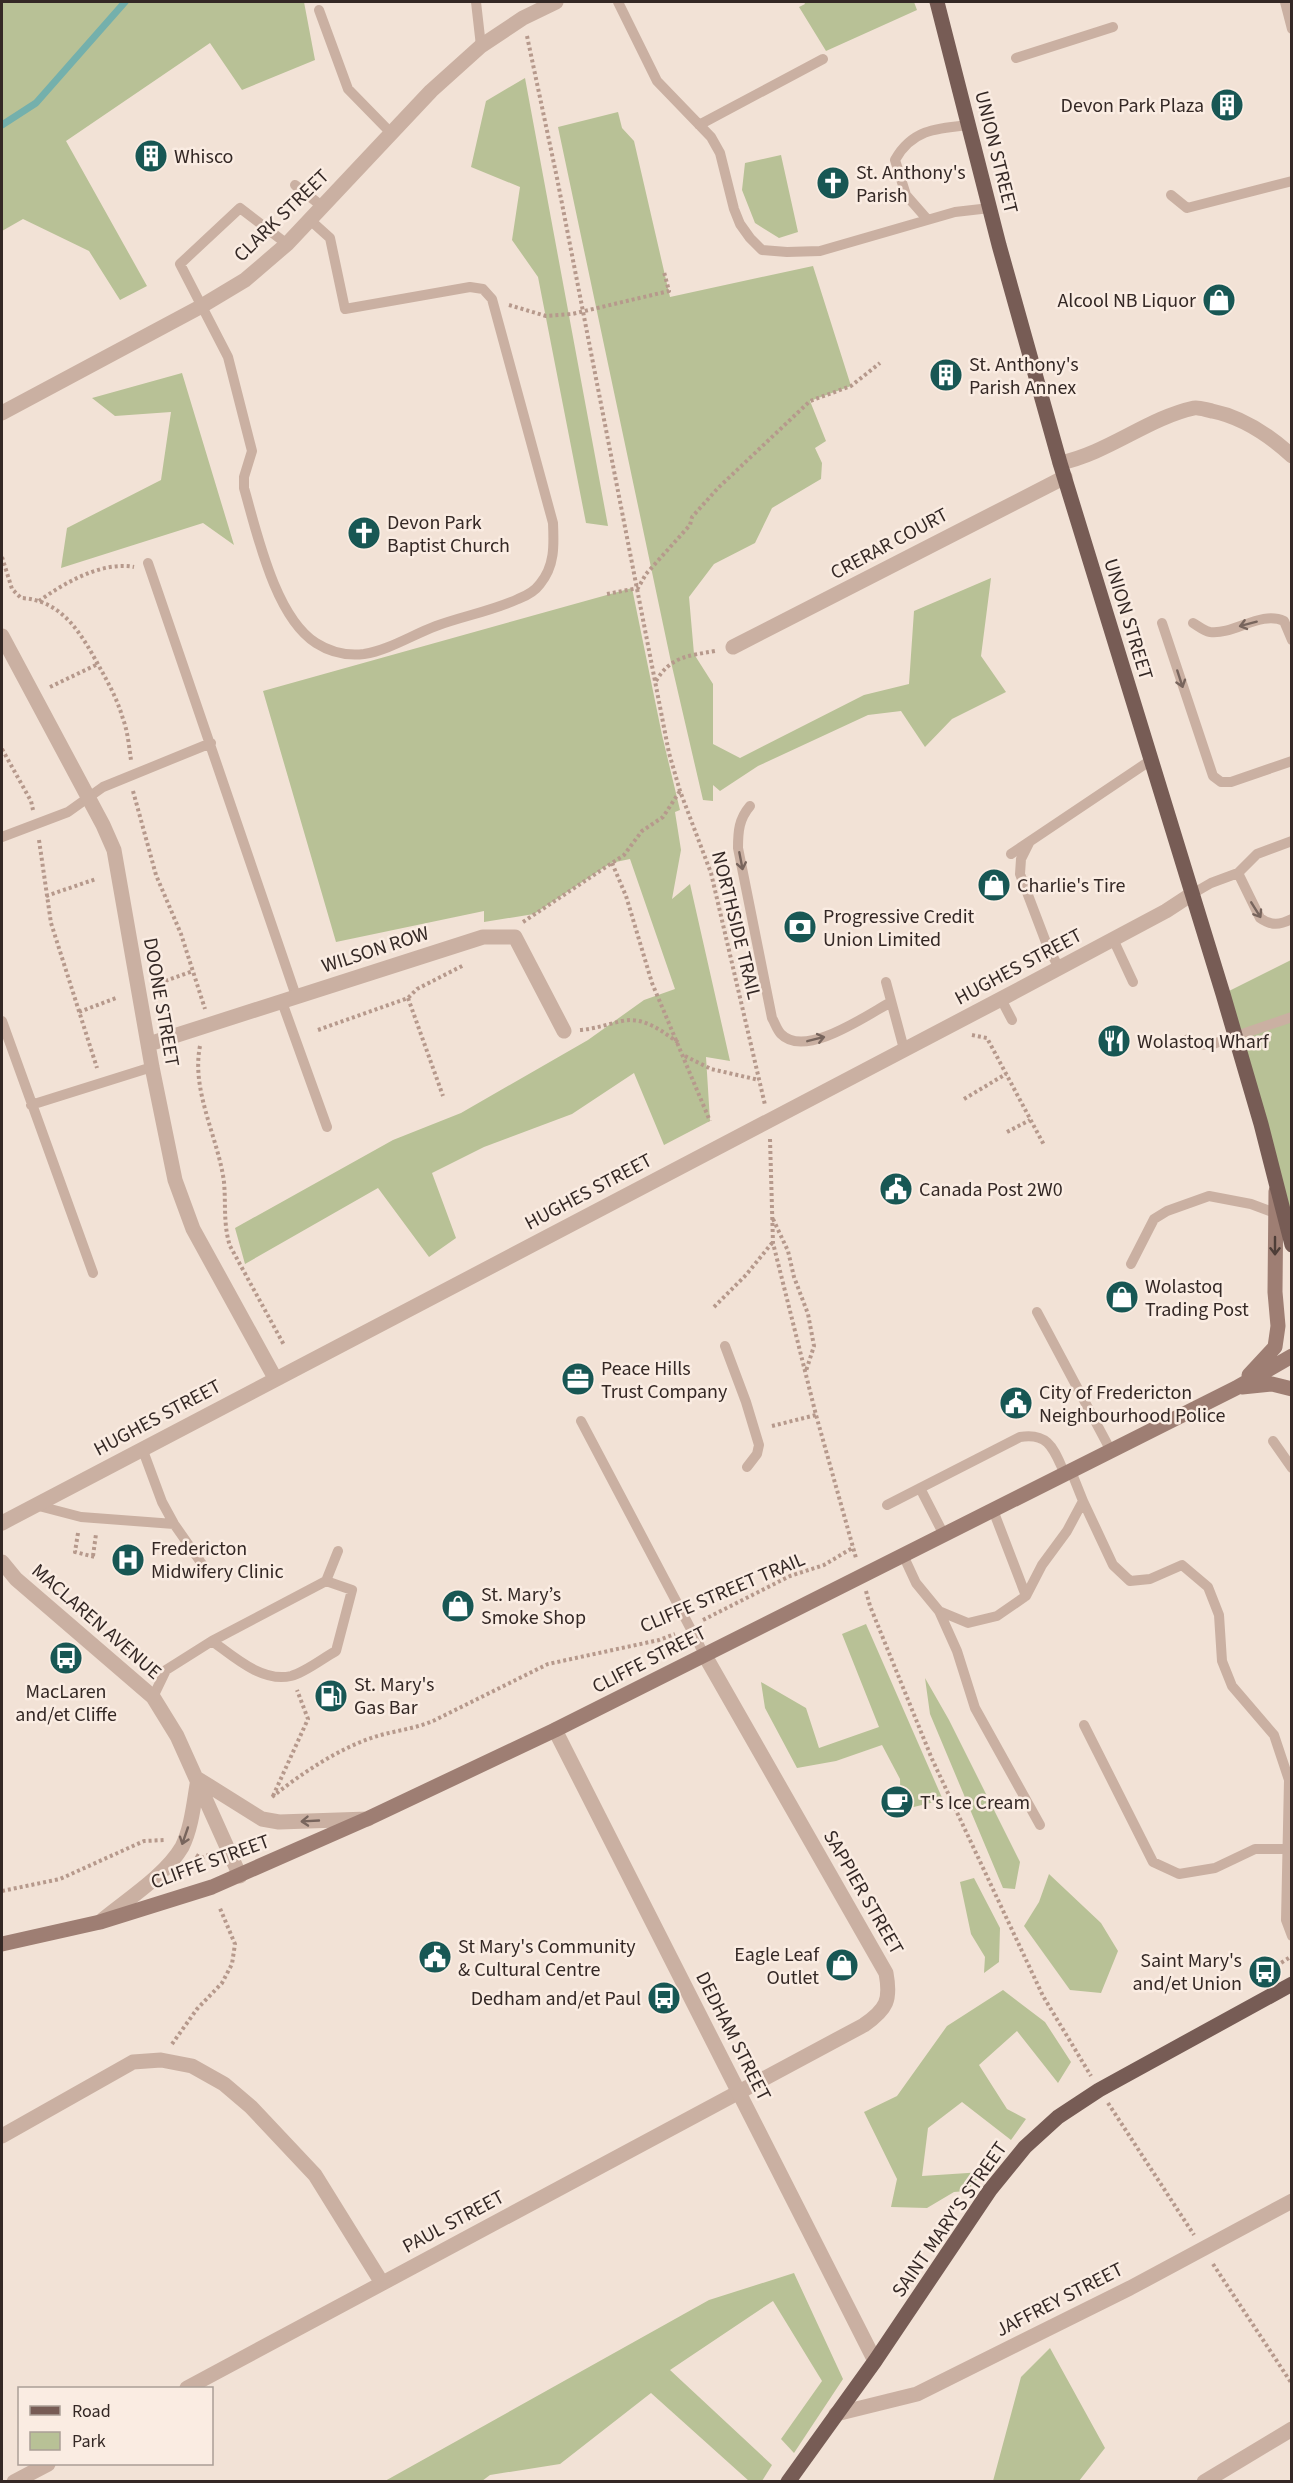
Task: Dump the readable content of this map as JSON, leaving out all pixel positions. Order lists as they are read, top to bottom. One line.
{"streets":{"main road":["UNION STREET","CLIFFE STREET","SAINT MARY'S STREET"],"street":["CLARK STREET","CRERAR COURT","WILSON ROW","HUGHES STREET","DOONE STREET","MACLAREN AVENUE","SAPPIER STREET","DEDHAM STREET","PAUL STREET","JAFFREY STREET"],"path":["NORTHSIDE TRAIL","CLIFFE STREET TRAIL"]},"crossings":[["UNION STREET","CRERAR COURT"],["UNION STREET","HUGHES STREET"],["CLARK STREET","NORTHSIDE TRAIL"],["WILSON ROW","DOONE STREET"],["HUGHES STREET","DOONE STREET"],["MACLAREN AVENUE","CLIFFE STREET"],["CLIFFE STREET","SAPPIER STREET"],["CLIFFE STREET","DEDHAM STREET"],["SAPPIER STREET","DEDHAM STREET"],["SAPPIER STREET","PAUL STREET"],["DEDHAM STREET","SAINT MARY'S STREET"],["DEDHAM STREET","PAUL STREET"],["SAINT MARY'S STREET","JAFFREY STREET"]],"places":{"building":["Devon Park Plaza","Whisco","St. Anthony's Parish Annex"],"church":["St. Anthony's Parish","Devon Park Baptist Church"],"shop":["Alcool NB Liquor","Charlie's Tire","Wolastoq Trading Post","St. Mary’s Smoke Shop","Eagle Leaf Outlet"],"bank":["Progressive Credit Union Limited"],"restaurant":["Wolastoq Wharf"],"public building":["Canada Post 2W0","City of Fredericton Neighbourhood Police","St Mary's Community & Cultural Centre"],"office":["Peace Hills Trust Company"],"hospital":["Fredericton Midwifery Clinic"],"bus stop":["MacLaren and/et Cliffe","Saint Mary's and/et Union","Dedham and/et Paul"],"fuel station":["St. Mary's Gas Bar"],"cafe":["T's Ice Cream"]},"legend":["Road","Park"]}
